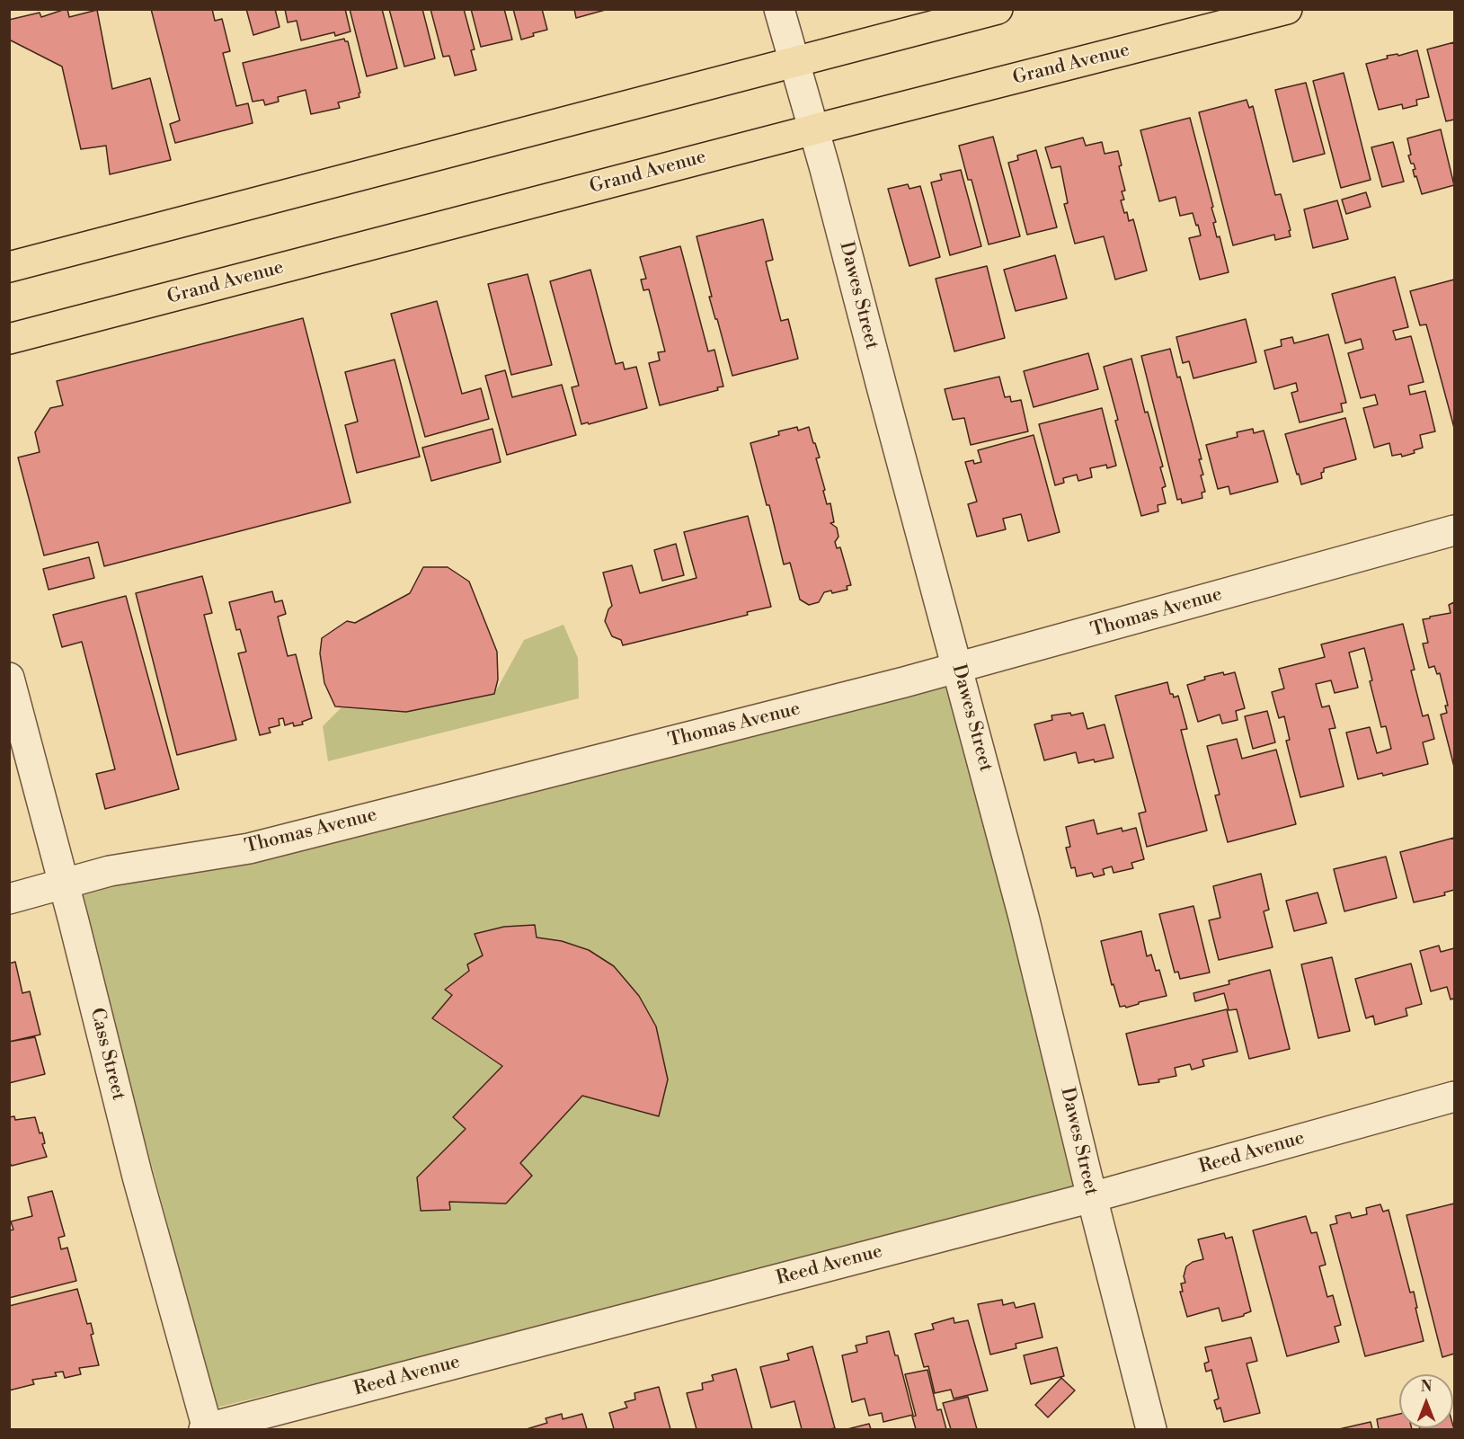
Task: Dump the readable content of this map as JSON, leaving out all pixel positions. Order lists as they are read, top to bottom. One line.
{"streets":{"main road":["Grand Avenue"],"street":["Dawes Street","Thomas Avenue","Cass Street","Reed Avenue"]},"crossings":[["Grand Avenue","Dawes Street"],["Dawes Street","Thomas Avenue"],["Dawes Street","Reed Avenue"],["Thomas Avenue","Cass Street"],["Cass Street","Reed Avenue"]],"north":"top"}
